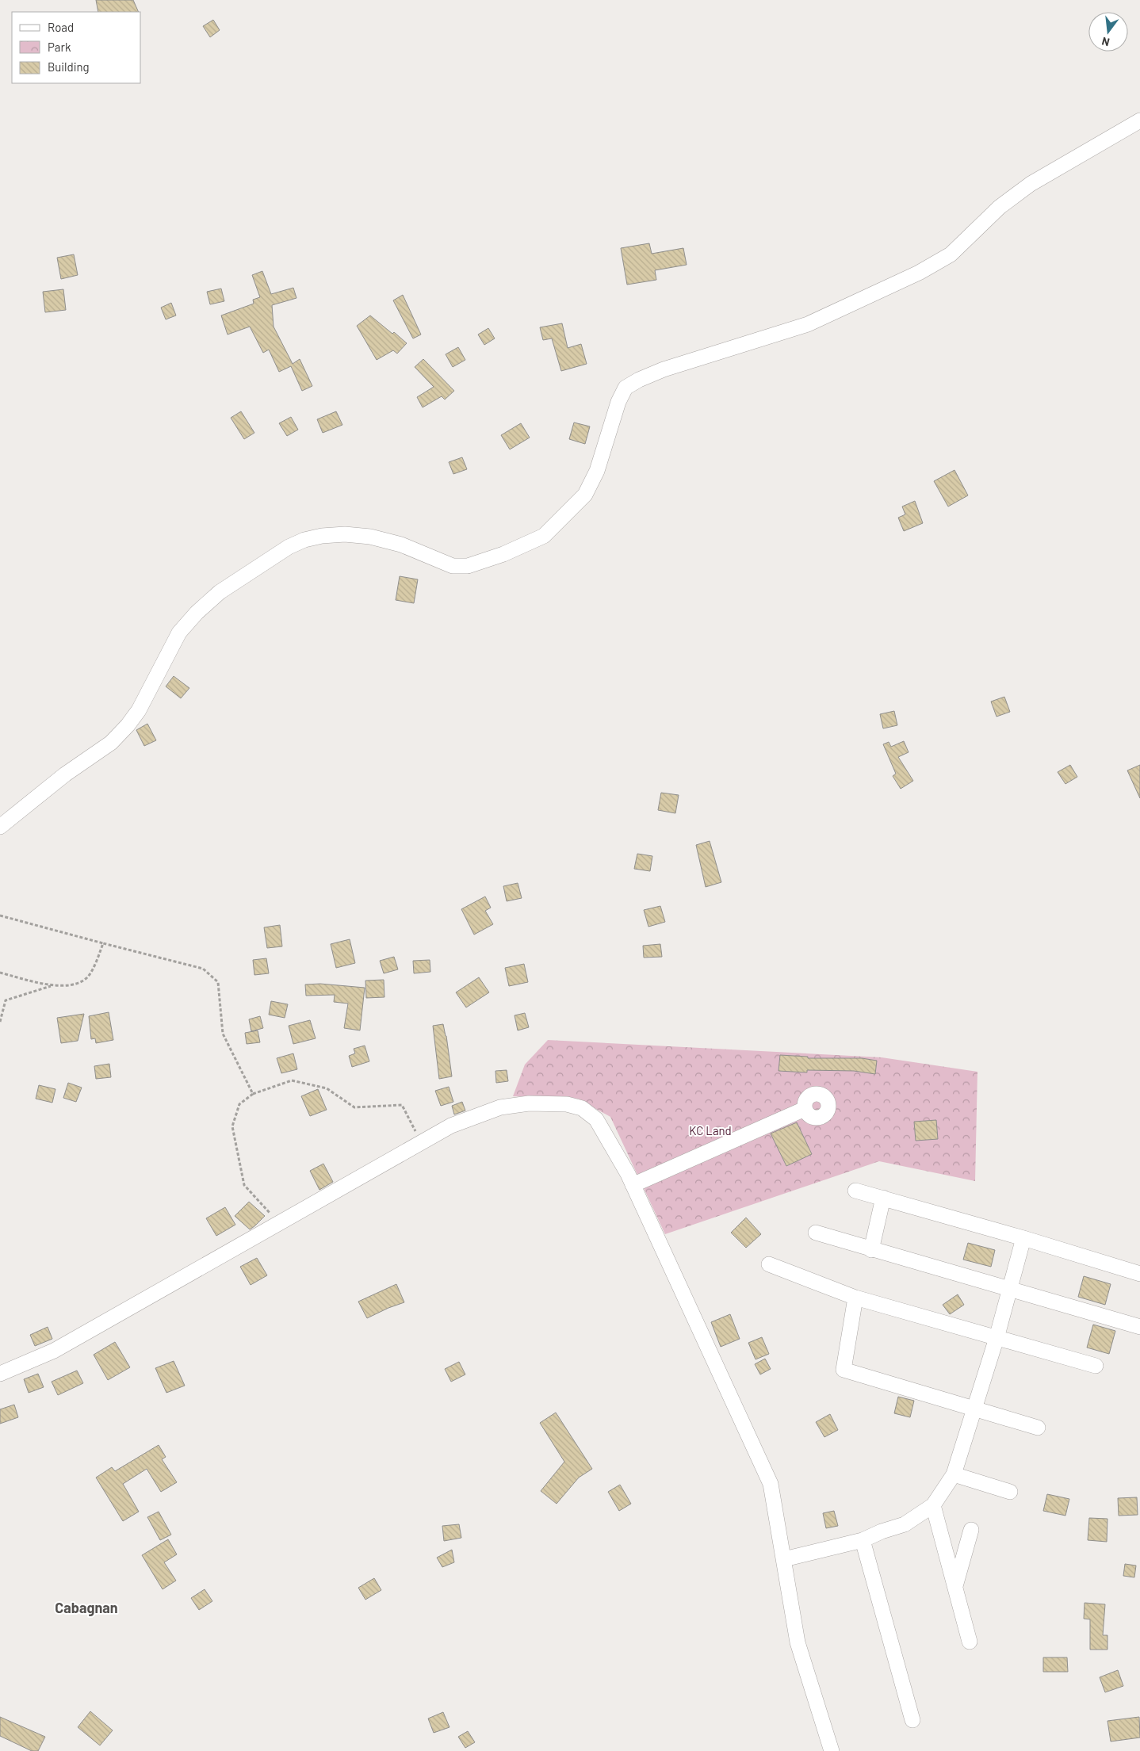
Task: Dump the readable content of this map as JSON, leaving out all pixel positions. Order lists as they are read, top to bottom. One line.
{"districts":["Cabagnan"],"parks":["KC Land"],"legend":["Road","Park","Building"],"north":"bottom"}
